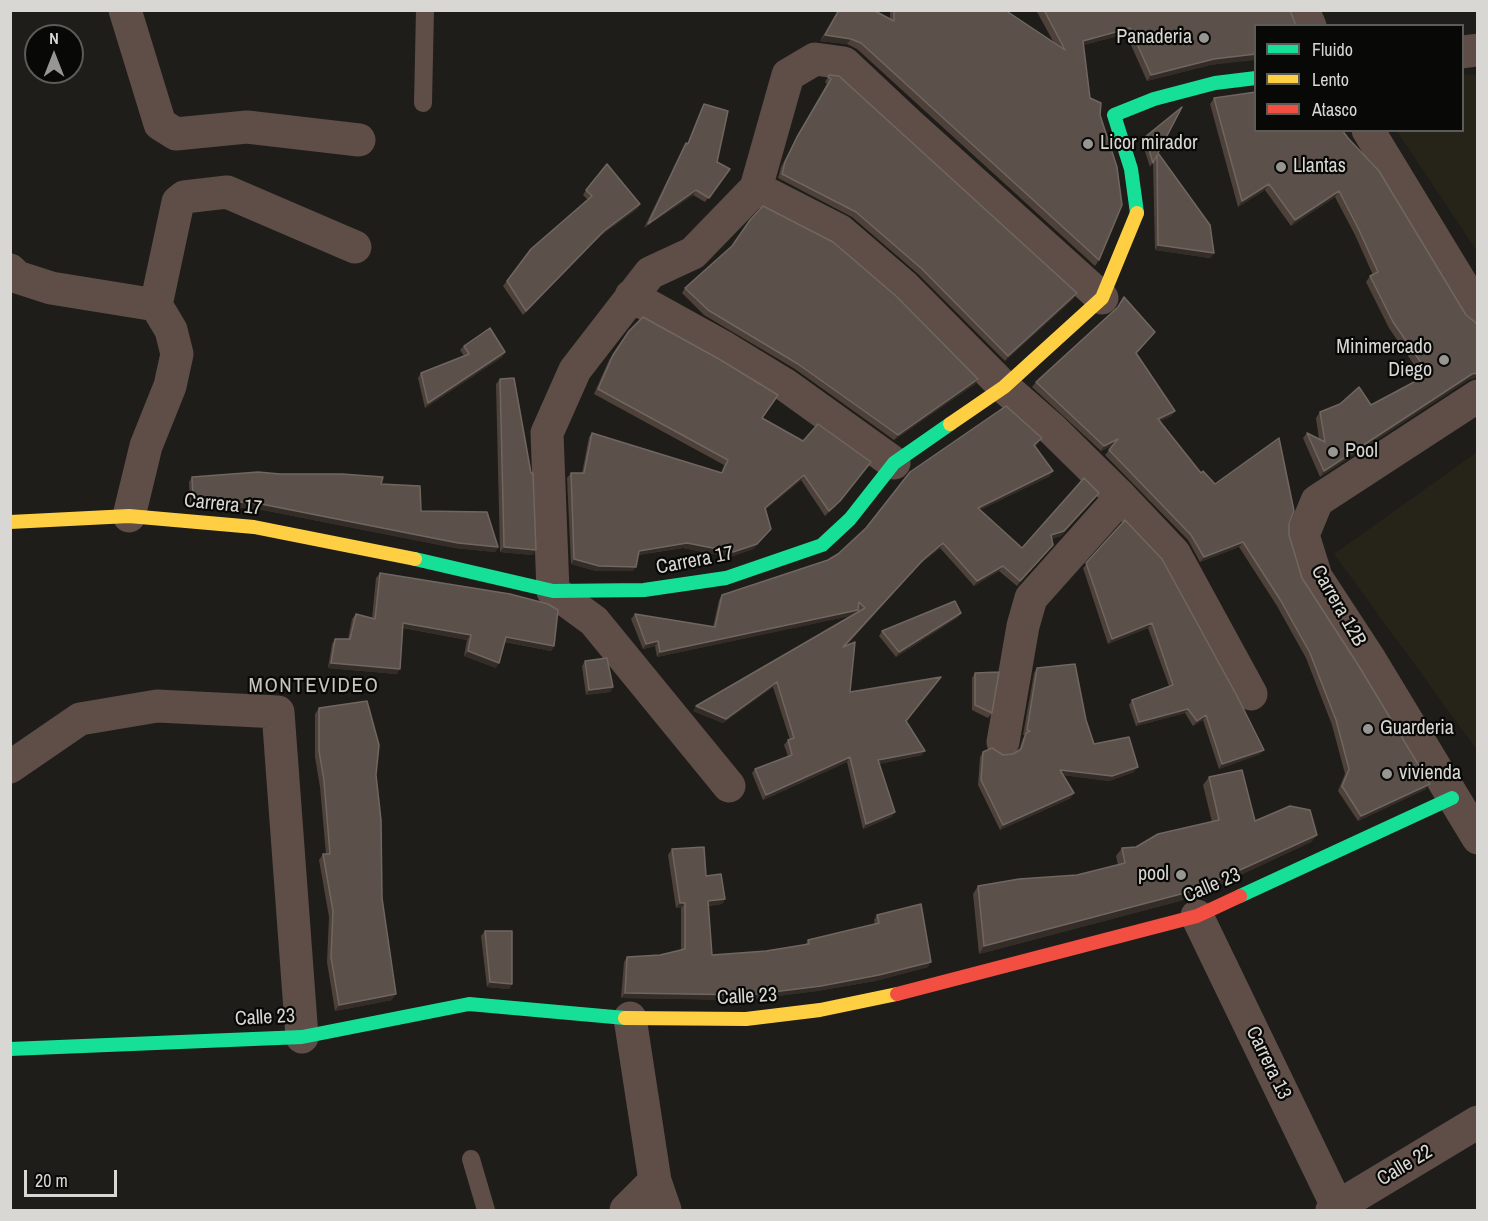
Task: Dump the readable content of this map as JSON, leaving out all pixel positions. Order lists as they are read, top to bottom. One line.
{"streets":{"street":["Carrera 17","Carrera 12B","Calle 23","Carrera 13","Calle 22"]},"crossings":[["Carrera 12B","Calle 23"],["Calle 23","Carrera 13"],["Carrera 13","Calle 22"]],"districts":["MONTEVIDEO"],"places":["Panaderia","Licor mirador","Llantas","Minimercado Diego","Pool","Guarderia","vivienda","pool"],"legend":["Fluido","Lento","Atasco"],"scale_bar":"20 m","north":"top"}
